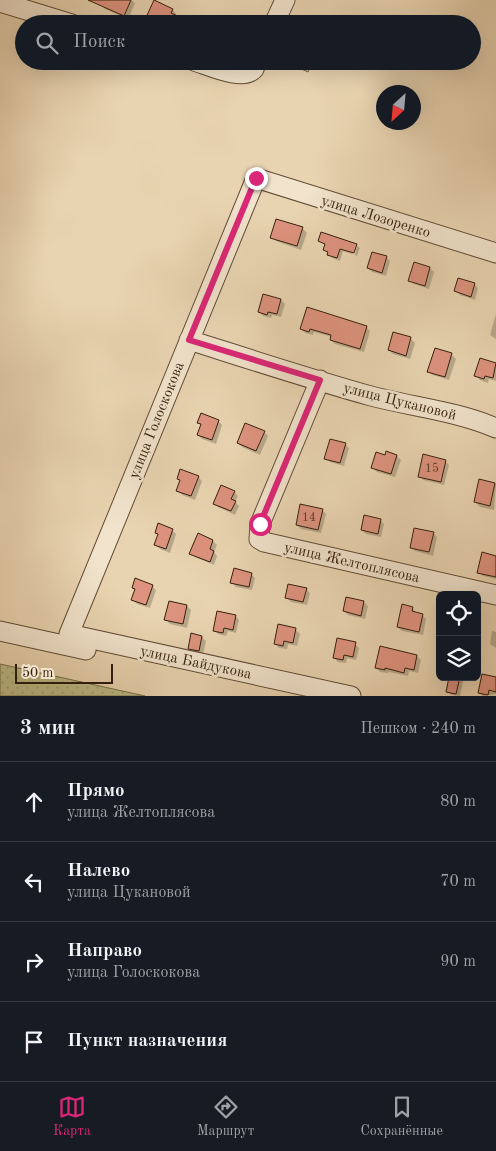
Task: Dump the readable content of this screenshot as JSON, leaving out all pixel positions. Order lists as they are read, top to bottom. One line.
{"streets":{"street":["улица Лозоренко","улица Цукановой","улица Голоскокова","улица Желтоплясова","улица Байдукова"]},"crossings":[["улица Лозоренко","улица Голоскокова"],["улица Цукановой","улица Голоскокова"],["улица Цукановой","улица Желтоплясова"],["улица Голоскокова","улица Байдукова"]],"house_numbers":["15","14"],"scale_bar":"50 m","north":"bottom left","page":{"search":"Поиск","scale":"50 m","heading":["3 мин","Пешком · 240 m"],"list":[["Прямо","улица Желтоплясова","80 m"],["Налево","улица Цукановой","70 m"],["Направо","улица Голоскокова","90 m"],"Пункт назначения"],"nav":["Карта","Маршрут","Сохранённые"]}}
